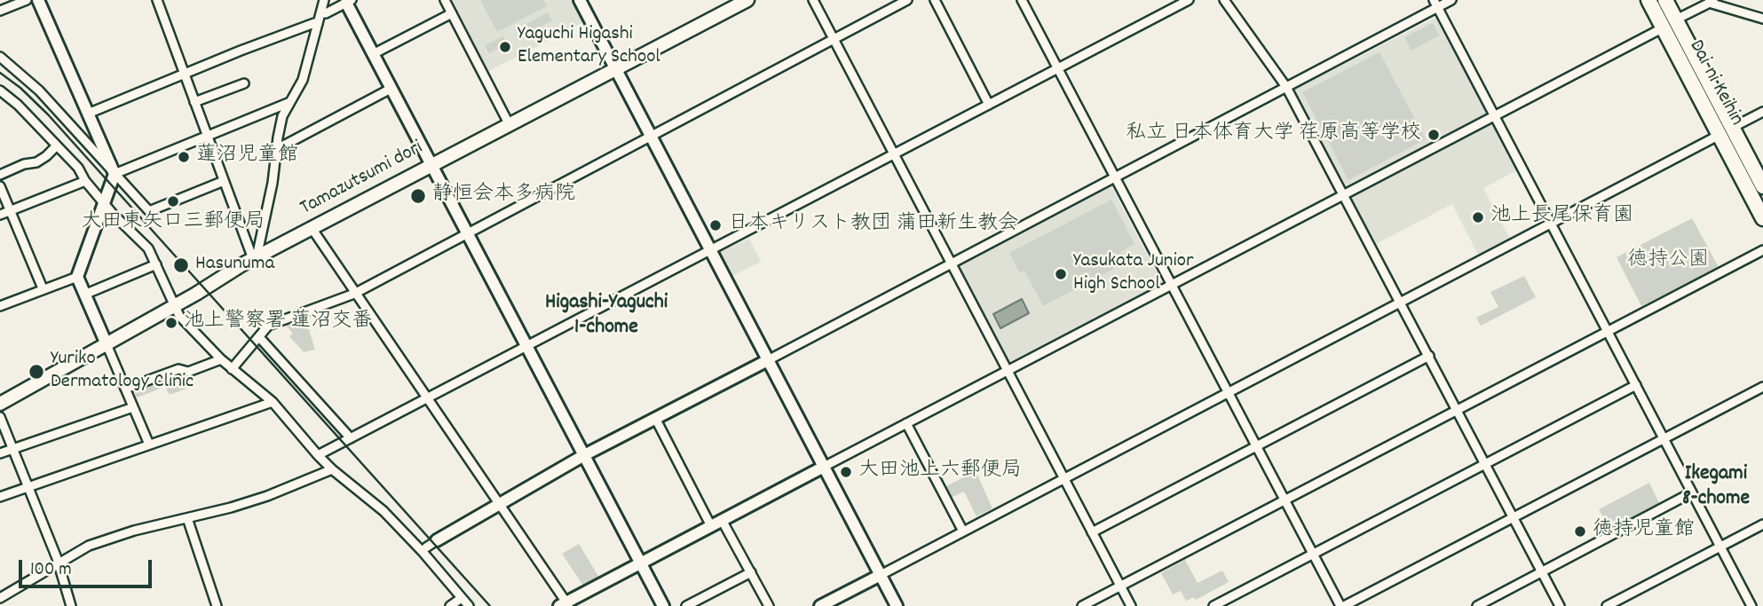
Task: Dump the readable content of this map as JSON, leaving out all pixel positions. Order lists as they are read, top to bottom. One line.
{"streets":{"highway":["Dai-ni Keihin"],"main road":["Tamazutsumi dori"]},"districts":["Higashi-Yaguchi 1-chome","Ikegami 8-chome"],"parks":["徳持公園"],"places":["Yaguchi Higashi Elementary School","私立 日本体育大学 荏原高等学校","蓮沼児童館","静恒会本多病院","大田東矢口三郵便局","池上長尾保育園","日本キリスト教団 蒲田新生教会","Hasunuma","Yasukata Junior High School","池上警察署 蓮沼交番","Yuriko Dermatology Clinic","大田池上六郵便局","徳持児童館"],"scale_bar":"100 m"}
